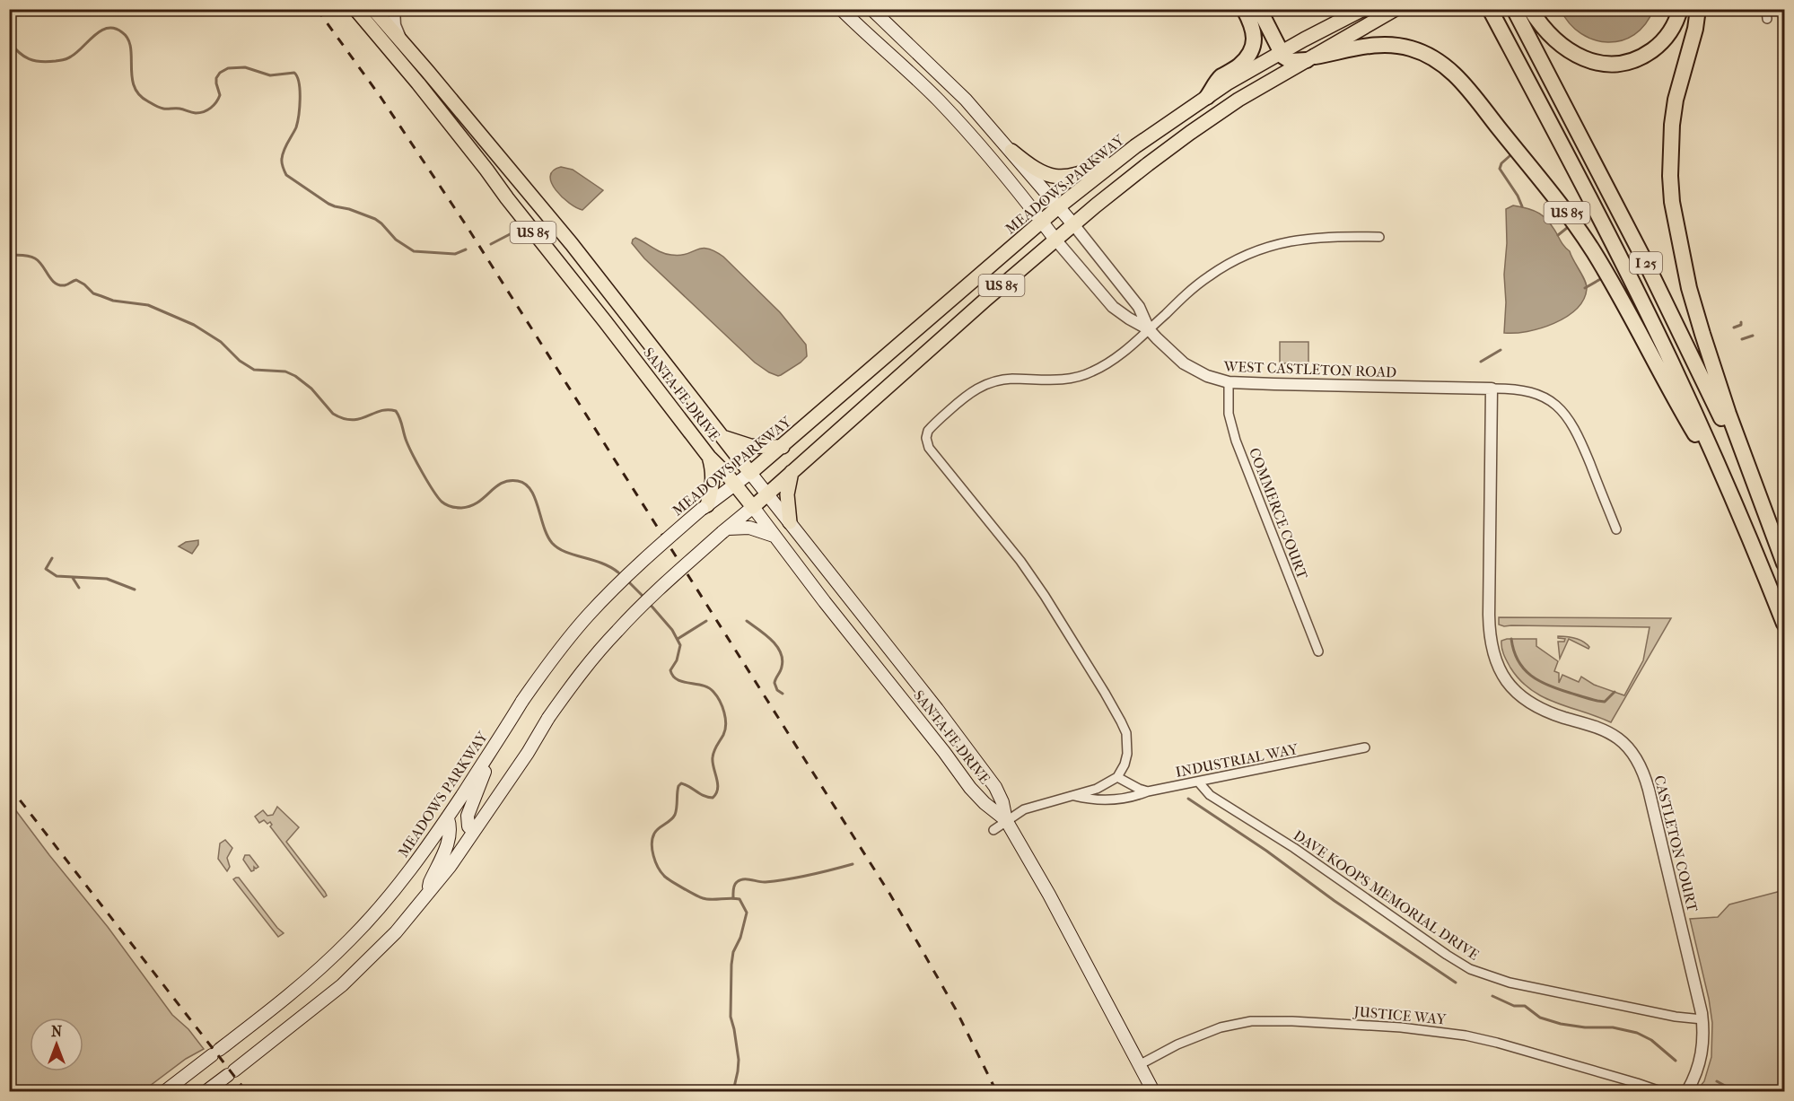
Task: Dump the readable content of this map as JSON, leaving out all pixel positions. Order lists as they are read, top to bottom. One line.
{"streets":{"highway":["MEADOWS PARKWAY","US 85","I 25","SANTA FE DRIVE"],"street":["WEST CASTLETON ROAD","COMMERCE COURT","INDUSTRIAL WAY","CASTLETON COURT","DAVE KOOPS MEMORIAL DRIVE","JUSTICE WAY"]},"crossings":[["MEADOWS PARKWAY","SANTA FE DRIVE"],["US 85","I 25"],["US 85","SANTA FE DRIVE"],["WEST CASTLETON ROAD","COMMERCE COURT"],["WEST CASTLETON ROAD","CASTLETON COURT"],["SANTA FE DRIVE","JUSTICE WAY"],["INDUSTRIAL WAY","DAVE KOOPS MEMORIAL DRIVE"],["CASTLETON COURT","DAVE KOOPS MEMORIAL DRIVE"]],"north":"top"}
